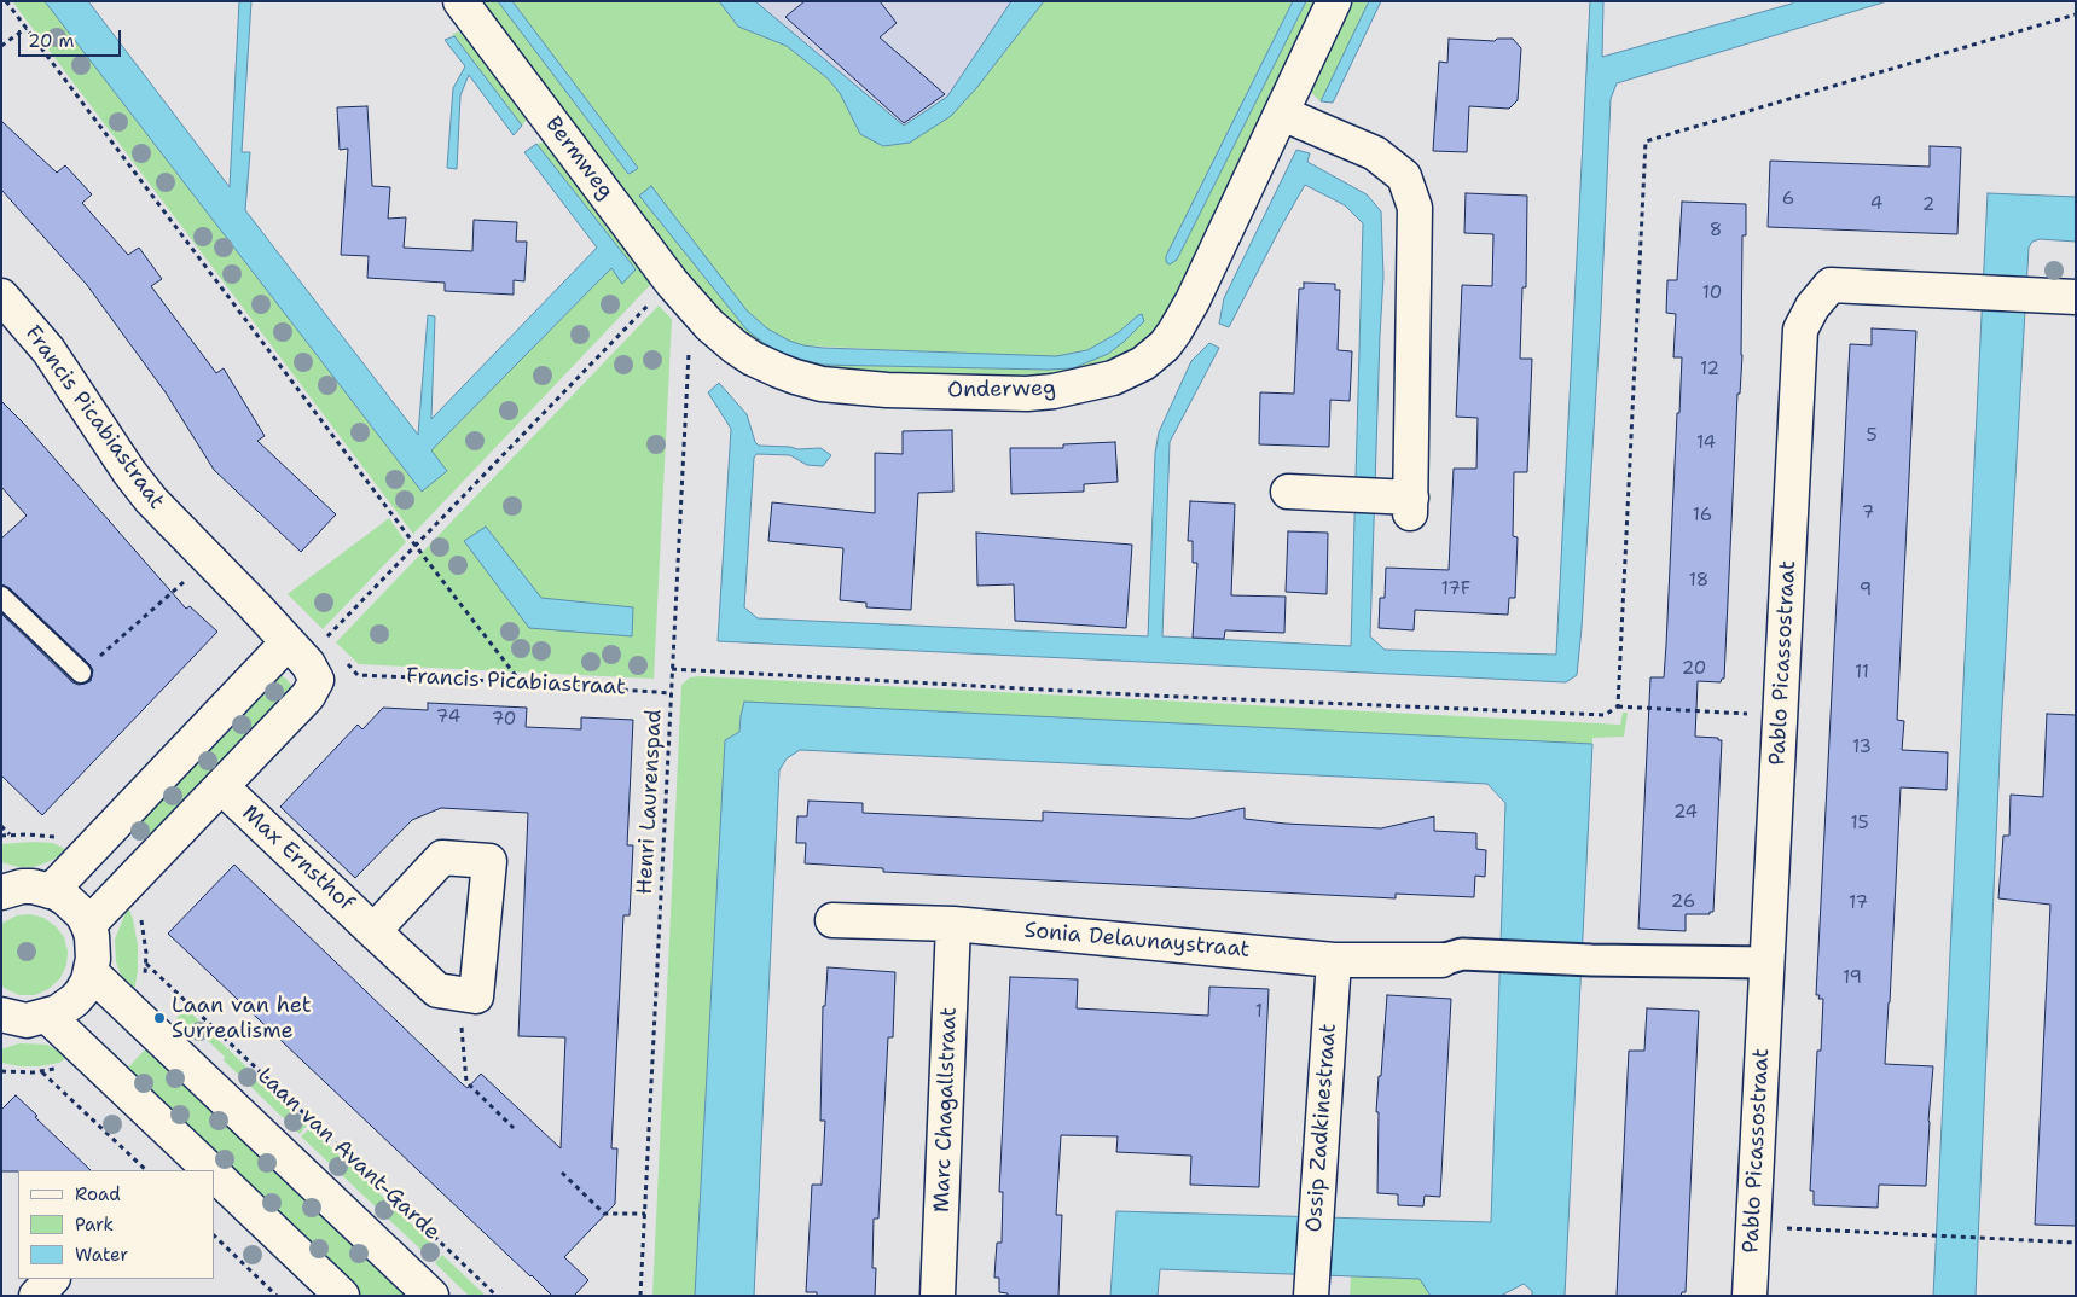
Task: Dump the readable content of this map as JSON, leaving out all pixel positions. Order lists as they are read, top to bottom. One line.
{"streets":{"street":["Bermweg","Onderweg","Francis Picabiastraat","Pablo Picassostraat","Max Ernsthof","Sonia Delaunaystraat","Marc Chagallstraat","Ossip Zadkinestraat","Laan van Avant-Garde"],"path":["Henri Laurenspad"]},"crossings":[["Bermweg","Onderweg"],["Bermweg","Henri Laurenspad"],["Onderweg","Henri Laurenspad"],["Francis Picabiastraat","Henri Laurenspad"],["Francis Picabiastraat","Max Ernsthof"],["Sonia Delaunaystraat","Marc Chagallstraat"],["Sonia Delaunaystraat","Ossip Zadkinestraat"]],"places":["Laan van het Surrealisme"],"house_numbers":["6","4","2","8","10","12","5","14","7","16","18","17F","9","20","11","74","70","13","24","15","26","17","19","1"],"legend":["Road","Park","Water"],"scale_bar":"20 m"}
